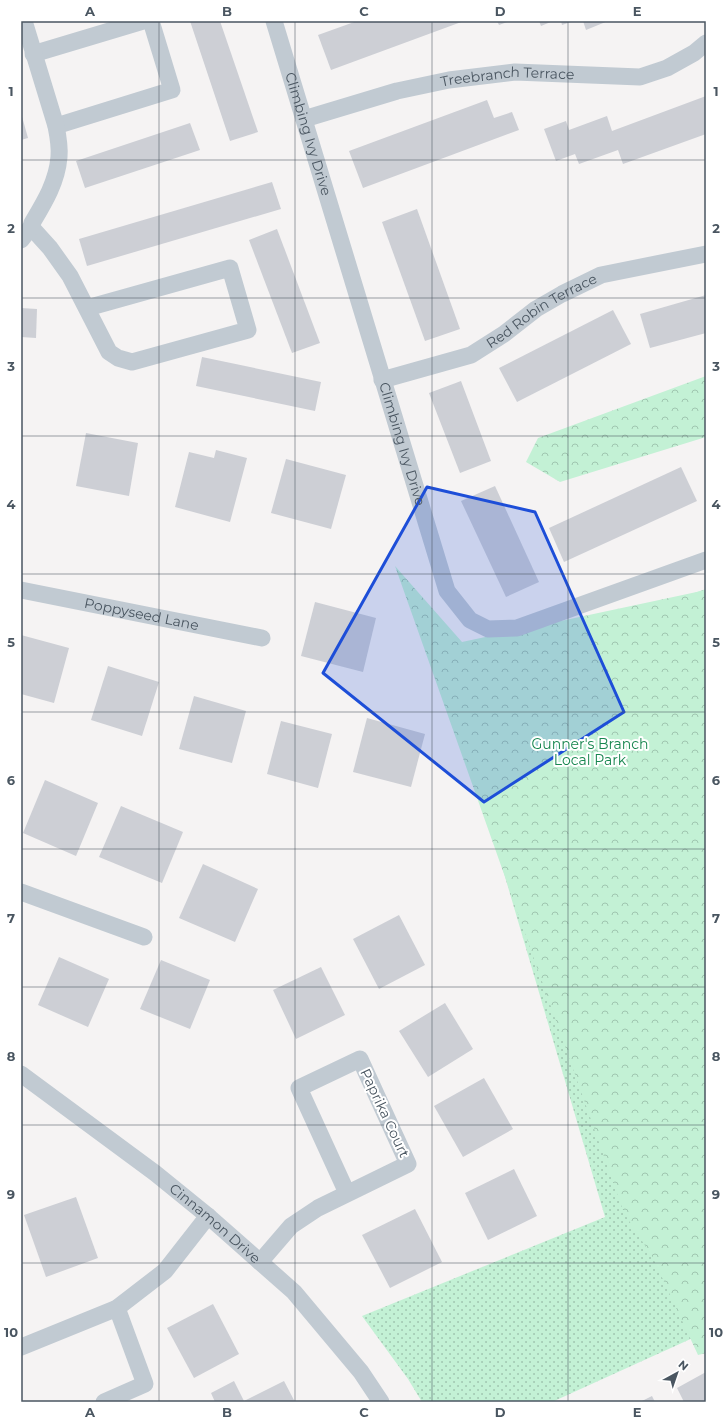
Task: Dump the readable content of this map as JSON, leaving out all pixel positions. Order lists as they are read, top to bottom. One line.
{"streets":{"street":["Treebranch Terrace","Climbing Ivy Drive","Red Robin Terrace","Poppyseed Lane","Paprika Court","Cinnamon Drive"]},"crossings":[["Treebranch Terrace","Climbing Ivy Drive"],["Climbing Ivy Drive","Red Robin Terrace"],["Paprika Court","Cinnamon Drive"]],"parks":["Gunner's Branch Local Park"],"north":"top right","grid":{"columns":["A","B","C","D","E"],"rows":["1","2","3","4","5","6","7","8","9","10"]}}
